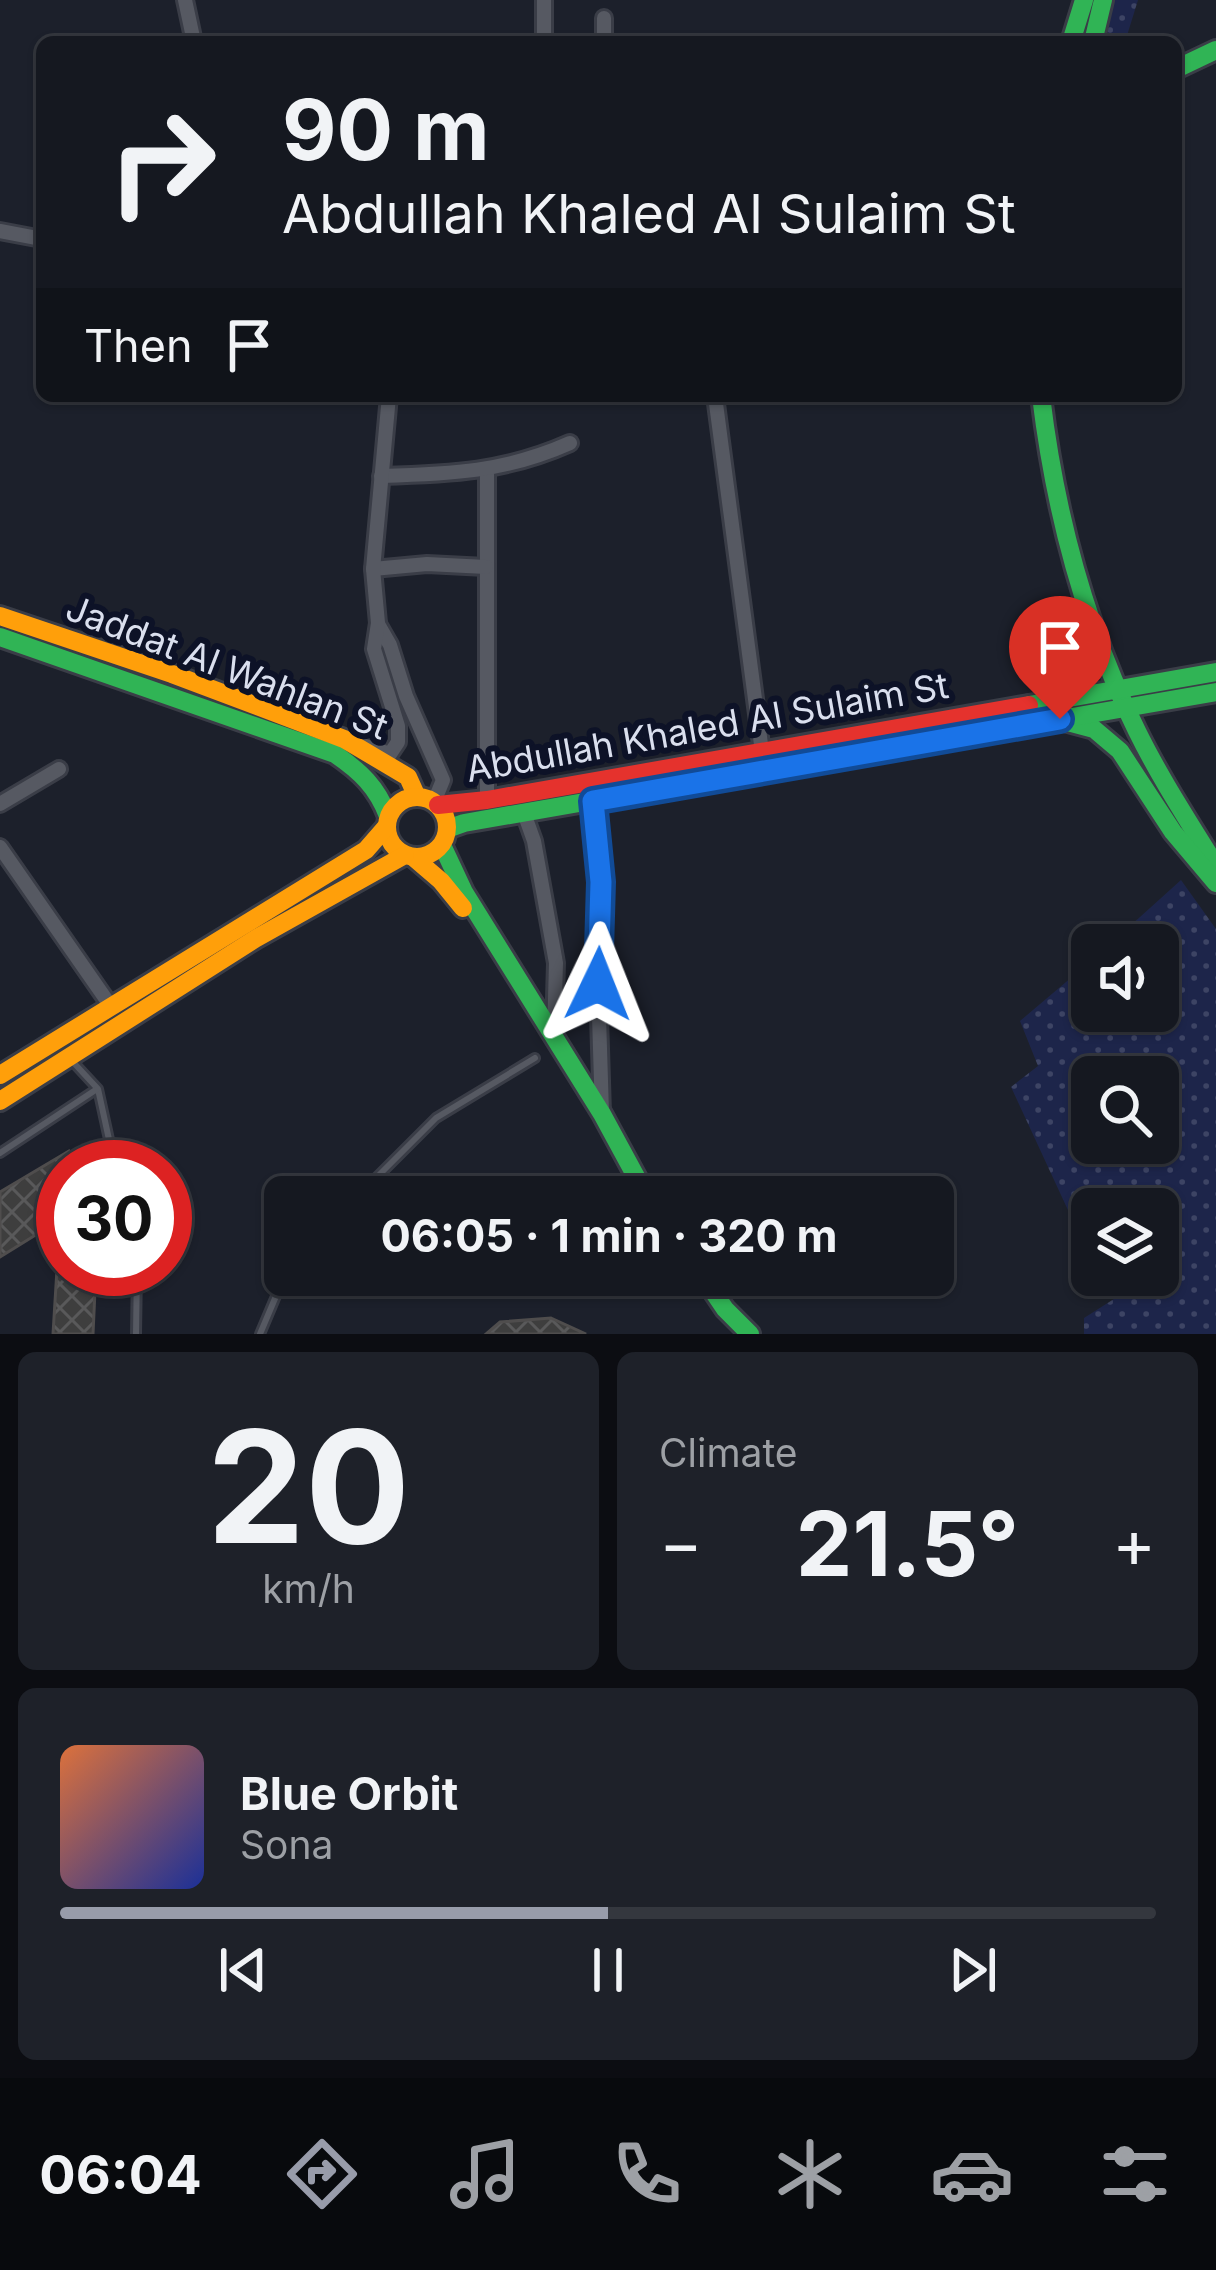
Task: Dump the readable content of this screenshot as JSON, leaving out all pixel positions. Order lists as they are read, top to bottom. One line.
{"streets":{"main road":["Jaddat Al Wahlan St","Abdullah Khaled Al Sulaim St"]},"crossings":[["Jaddat Al Wahlan St","Abdullah Khaled Al Sulaim St"]],"page":{"turn":["90 m","Abdullah Khaled Al Sulaim St"],"then":"Then","limit":"30","trip":"06:05 · 1 min · 320 m","tile":[["20","km/h"],"Climate"],"heat":["−","21.5°","+"],"song":["Blue Orbit","Sona"],"tabs":"06:04"}}
